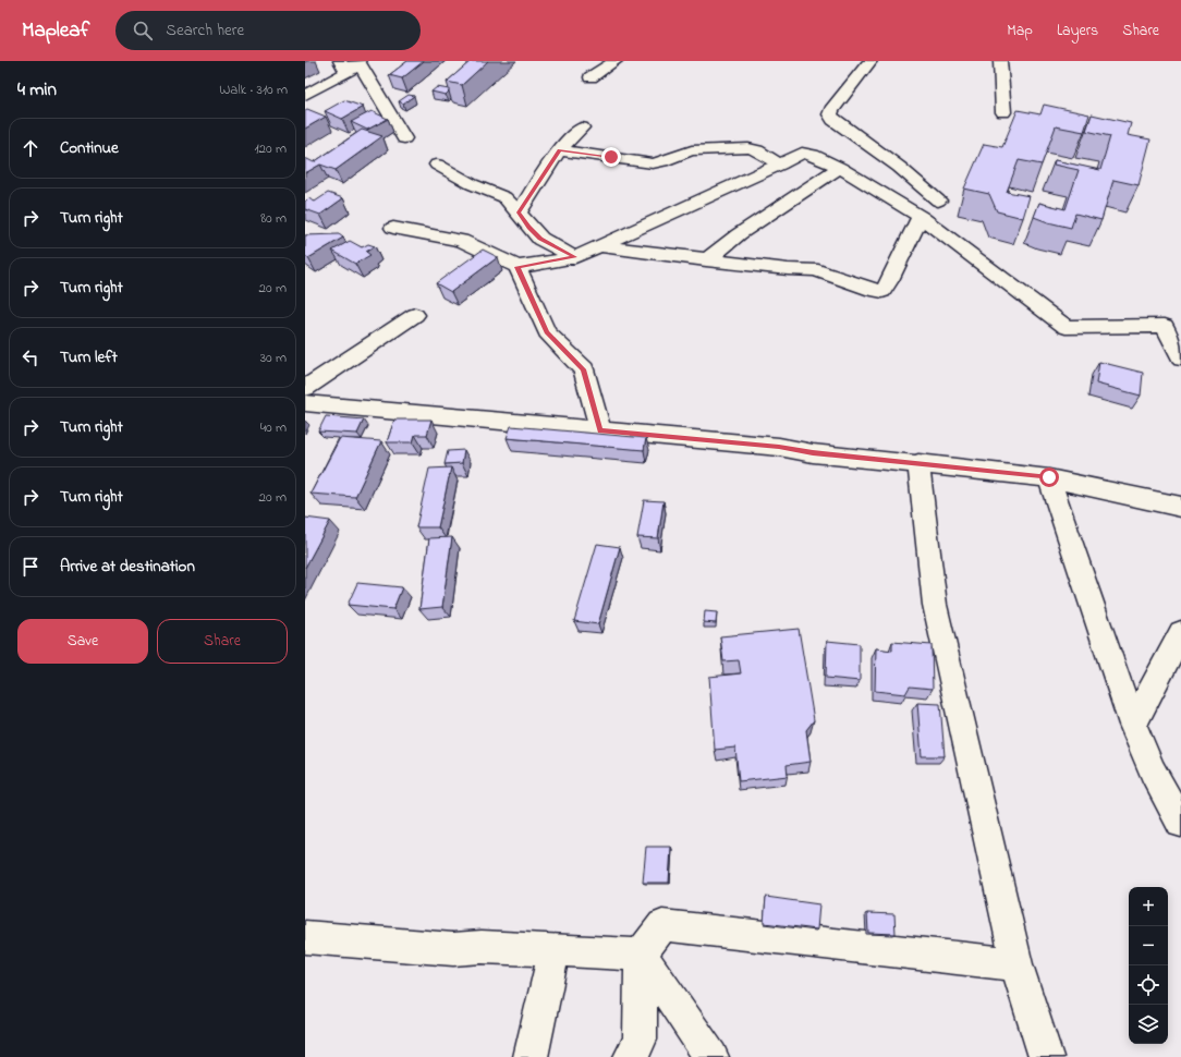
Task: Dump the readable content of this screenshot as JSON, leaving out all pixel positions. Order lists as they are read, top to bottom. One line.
{"page":{"header":"Mapleaf","search":"Search here","nav":["Map","Layers","Share"],"heading":["4 min","Walk · 310 m"],"list":[["Continue","120 m"],["Turn right","80 m"],["Turn right","20 m"],["Turn left","30 m"],["Turn right","40 m"],["Turn right","20 m"],"Arrive at destination"],"buttons":["Save","Share"],"map_buttons":["+","−"]}}
